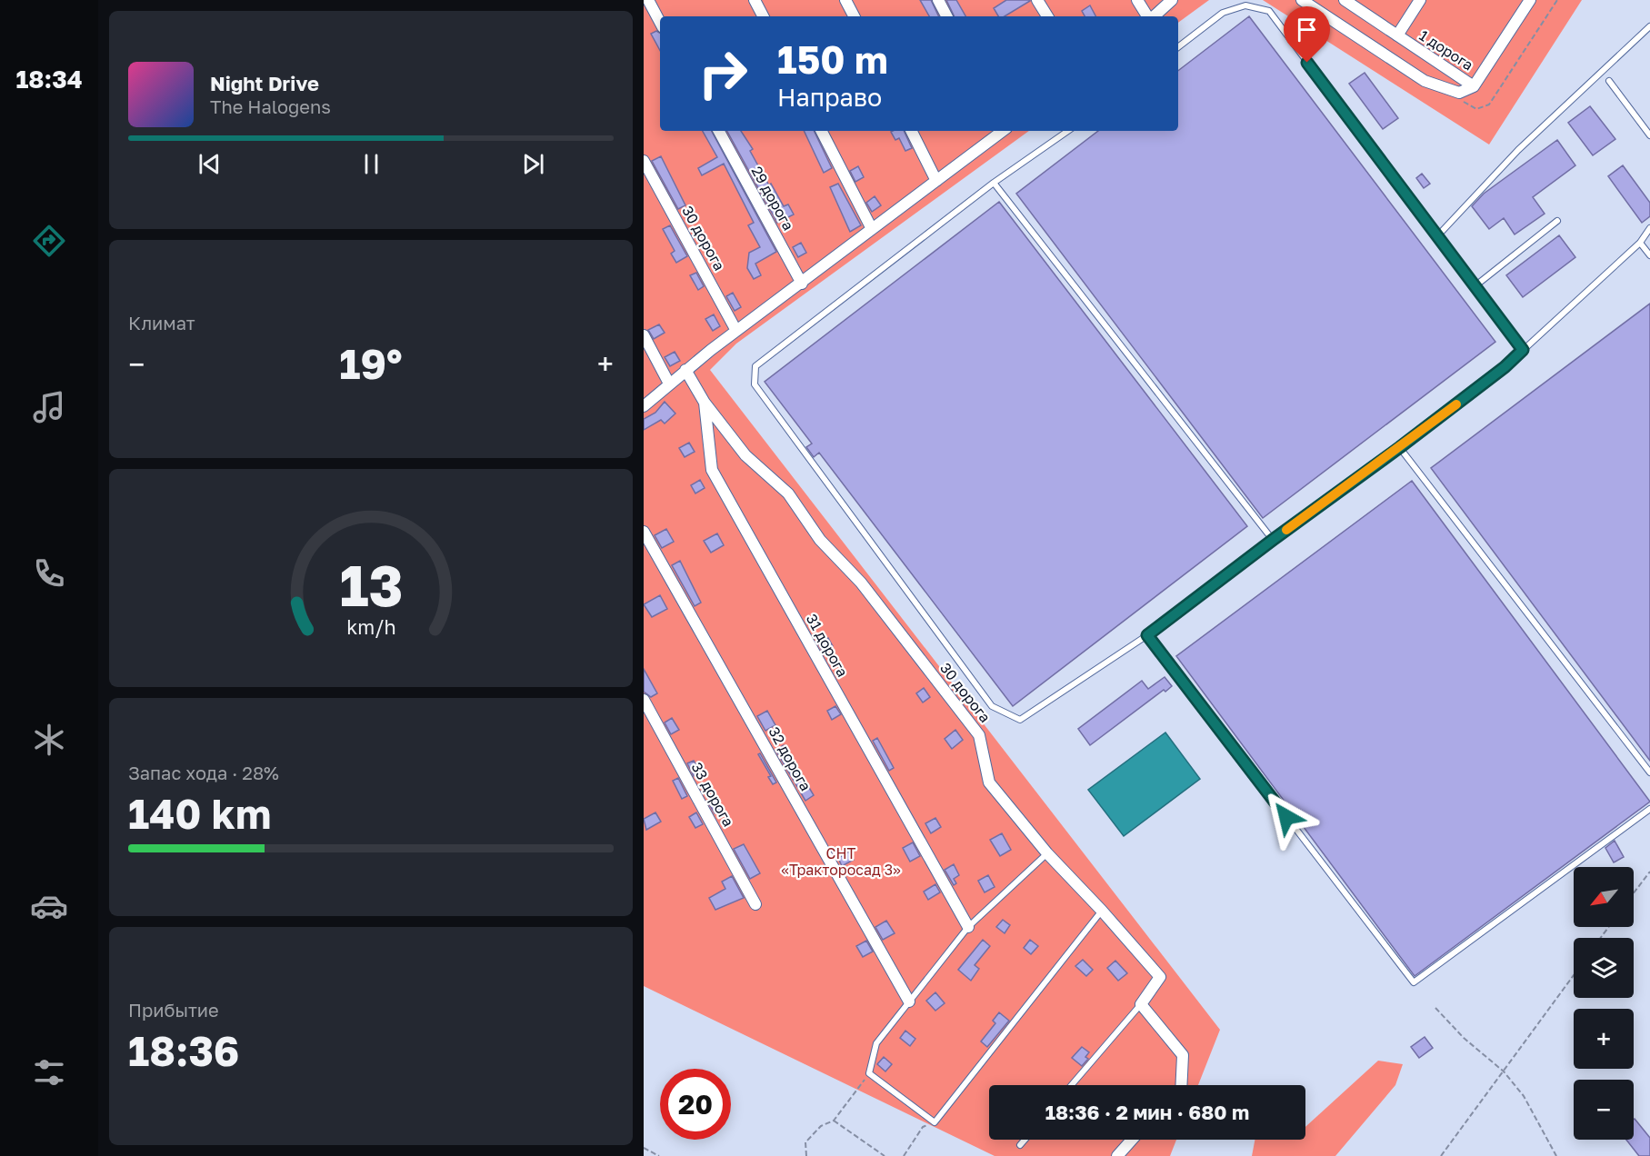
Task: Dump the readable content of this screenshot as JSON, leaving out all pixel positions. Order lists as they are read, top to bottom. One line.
{"streets":{"street":["1 дорога","29 дорога","30 дорога","31 дорога","32 дорога","33 дорога"]},"crossings":[["30 дорога","31 дорога"]],"parks":["СНТ «Тракторосад 3»"],"north":"bottom left","page":{"tabs":"18:34","turn":["150 m","Направо"],"song":["Night Drive","The Halogens"],"tile":["Климат",["Запас хода · 28%","140 km"],["Прибытие","18:36"]],"heat":["−","19°","+"],"map_buttons":["+","−"],"limit":"20","trip":"18:36 · 2 мин · 680 m","gauge":["13","km/h"]}}
